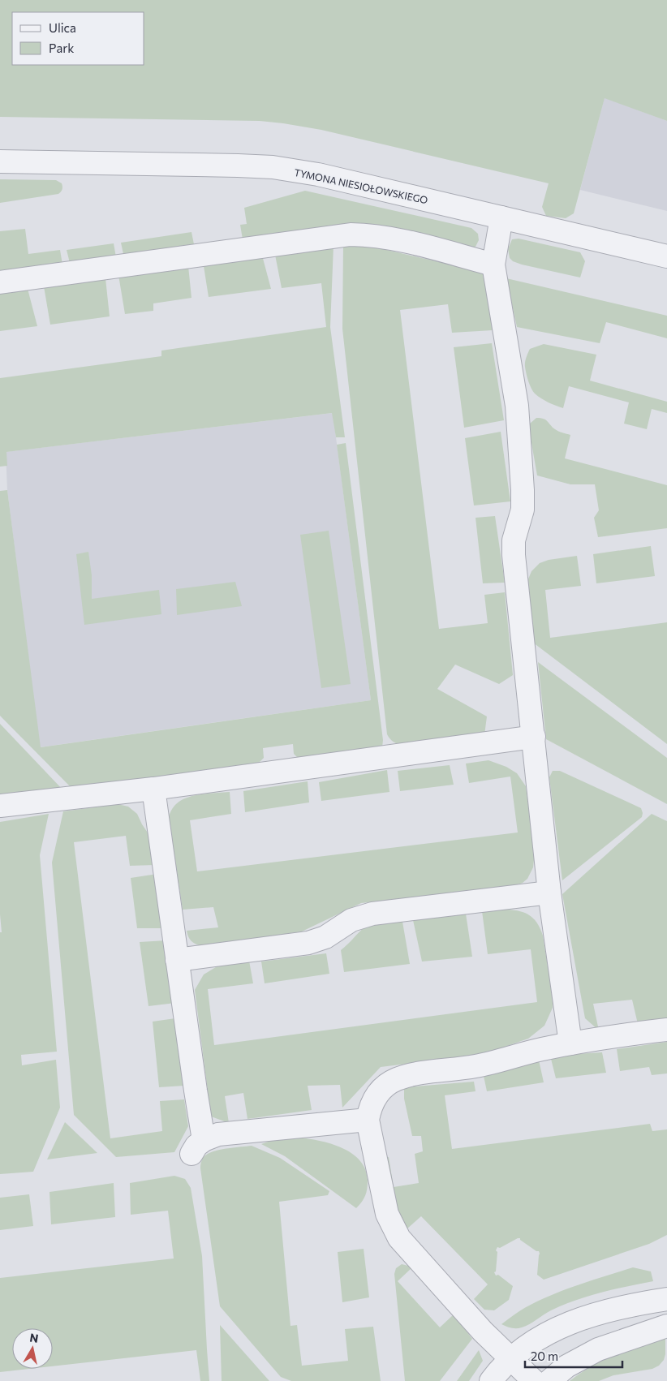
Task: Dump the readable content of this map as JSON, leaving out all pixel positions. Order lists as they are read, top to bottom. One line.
{"streets":{"street":["TYMONA NIESIOŁOWSKIEGO"]},"legend":["Ulica","Park"],"scale_bar":"20 m","north":"top"}
